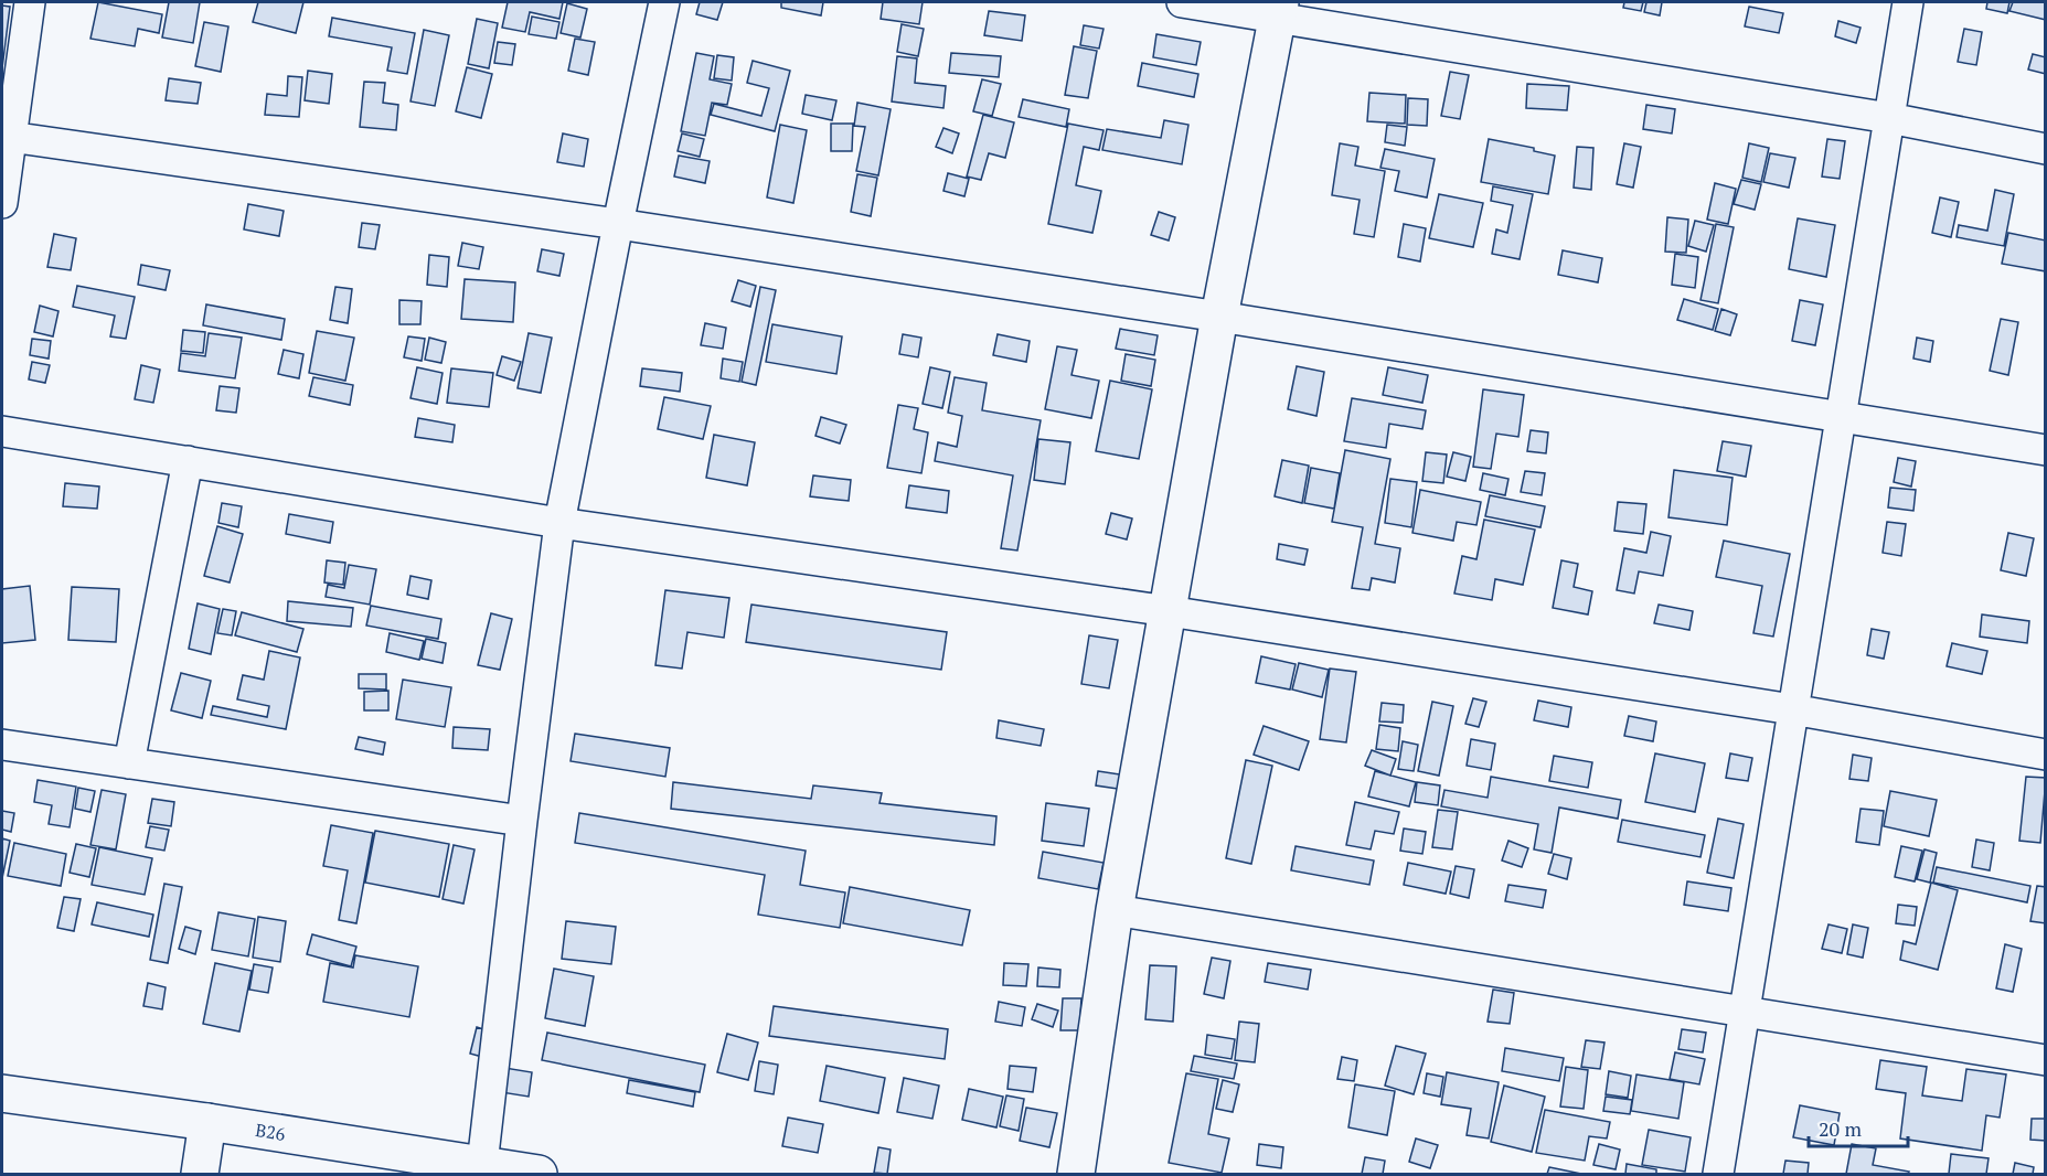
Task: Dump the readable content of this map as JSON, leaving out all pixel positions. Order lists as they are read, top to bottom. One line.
{"streets":{"main road":["B26"]},"scale_bar":"20 m"}
